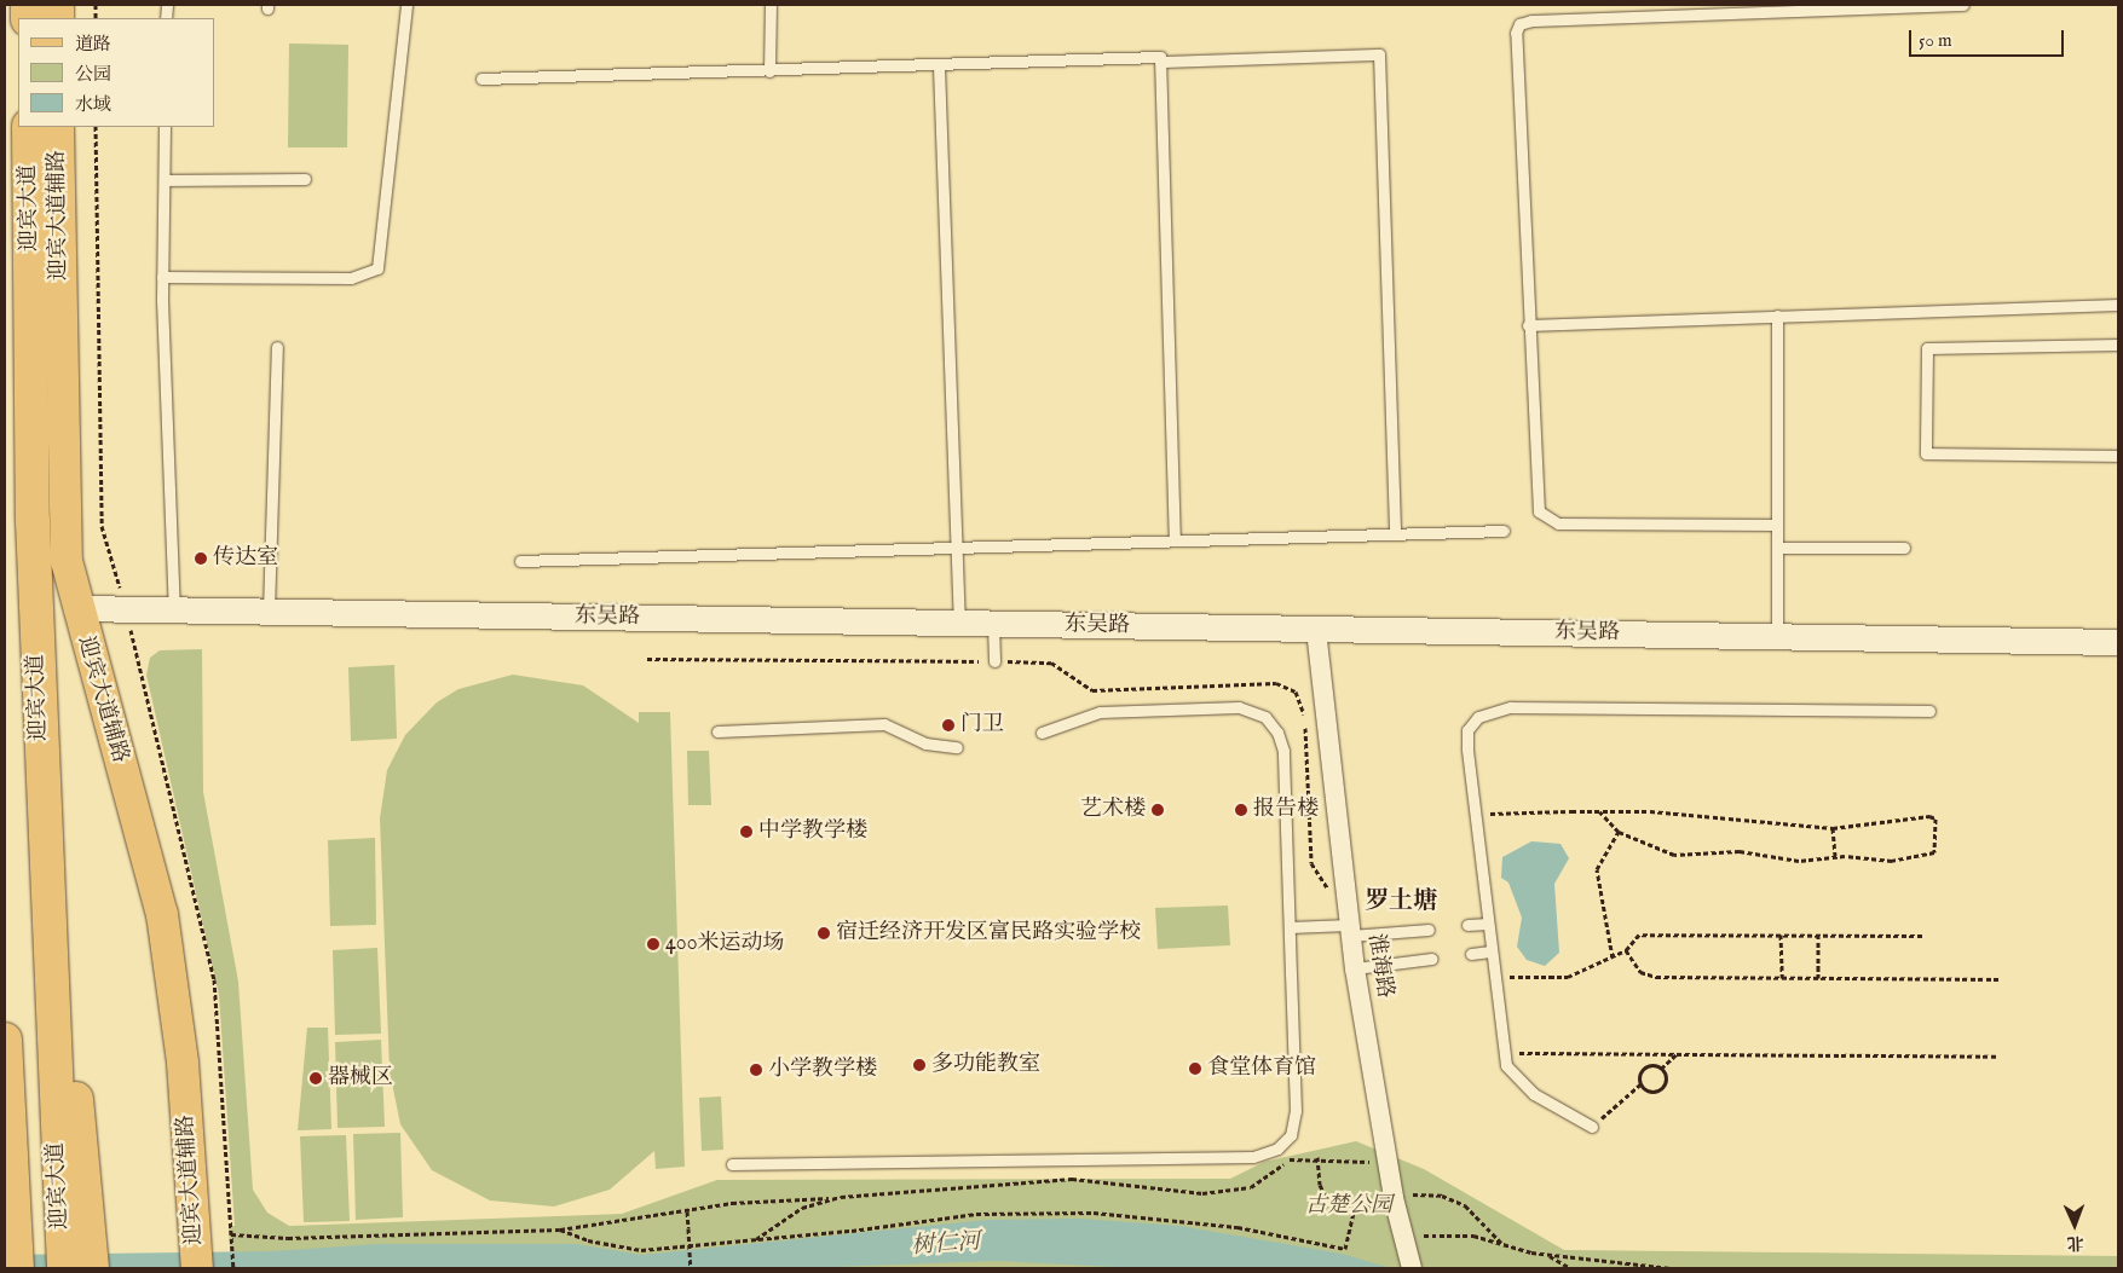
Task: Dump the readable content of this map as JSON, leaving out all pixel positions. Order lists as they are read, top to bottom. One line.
{"streets":{"highway":["迎宾大道"],"main road":["迎宾大道辅路"],"street":["东吴路","淮海路"]},"crossings":[["迎宾大道辅路","东吴路"],["东吴路","淮海路"]],"districts":["罗土塘"],"water":["树仁河"],"parks":["古楚公园"],"places":["传达室","门卫","艺术楼","报告楼","中学教学楼","宿迁经济开发区富民路实验学校","400米运动场","多功能教室","食堂体育馆","小学教学楼","器械区"],"legend":["道路","公园","水域"],"scale_bar":"50 m","north":"bottom"}
